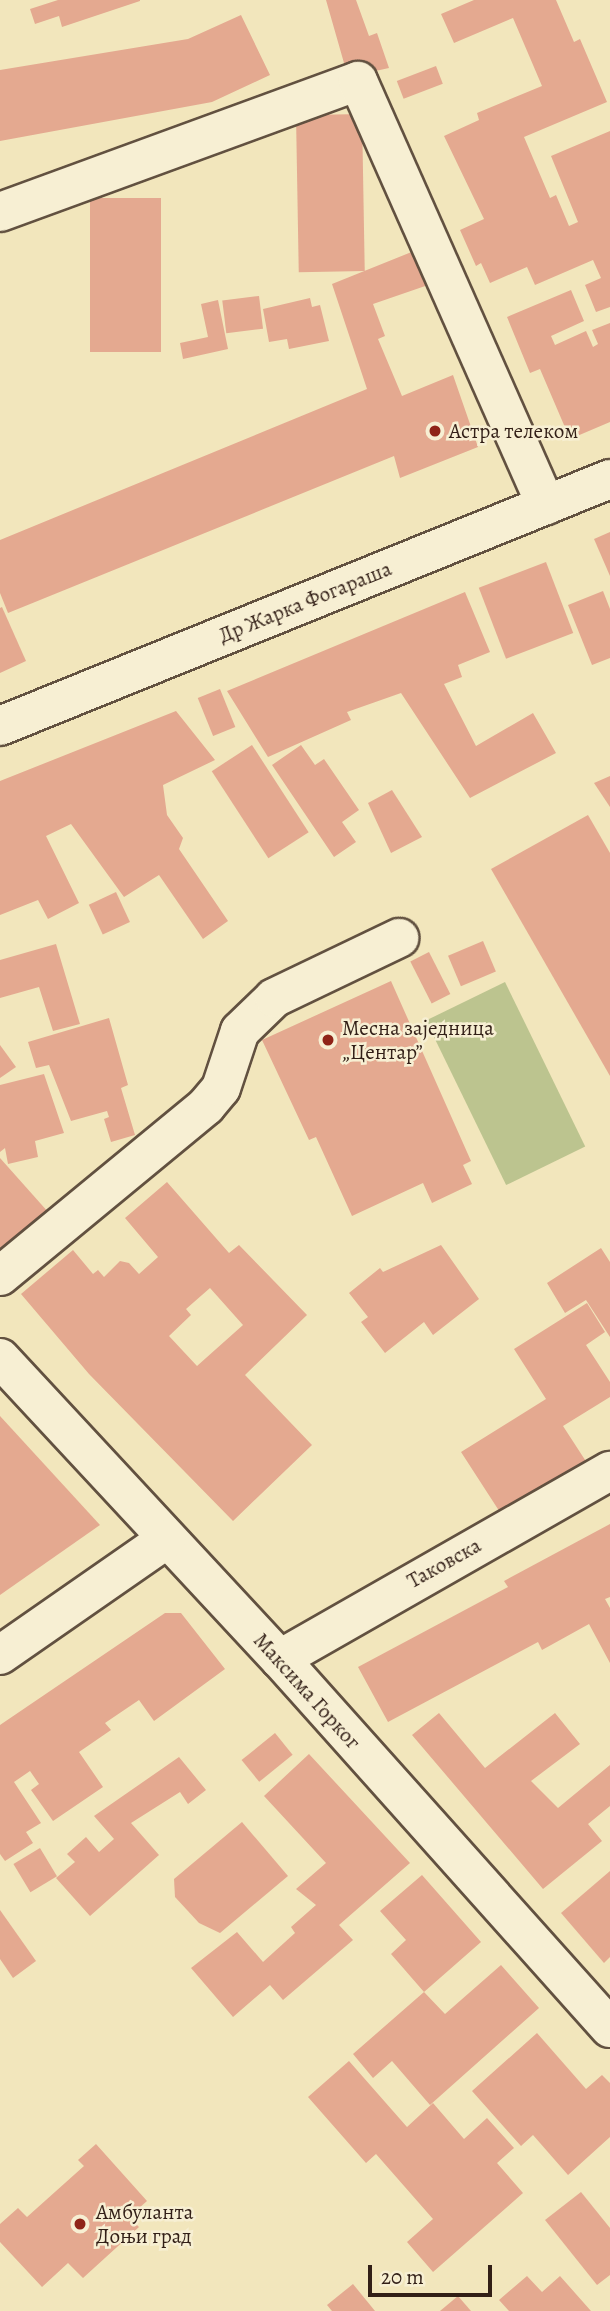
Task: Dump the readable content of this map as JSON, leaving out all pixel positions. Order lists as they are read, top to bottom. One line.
{"streets":{"street":["Др Жарка Фогараша","Таковска","Максима Горког"]},"crossings":[["Таковска","Максима Горког"]],"places":["Астра телеком","Месна заједница „Центар”","Амбуланта Доњи град"],"scale_bar":"20 m"}
